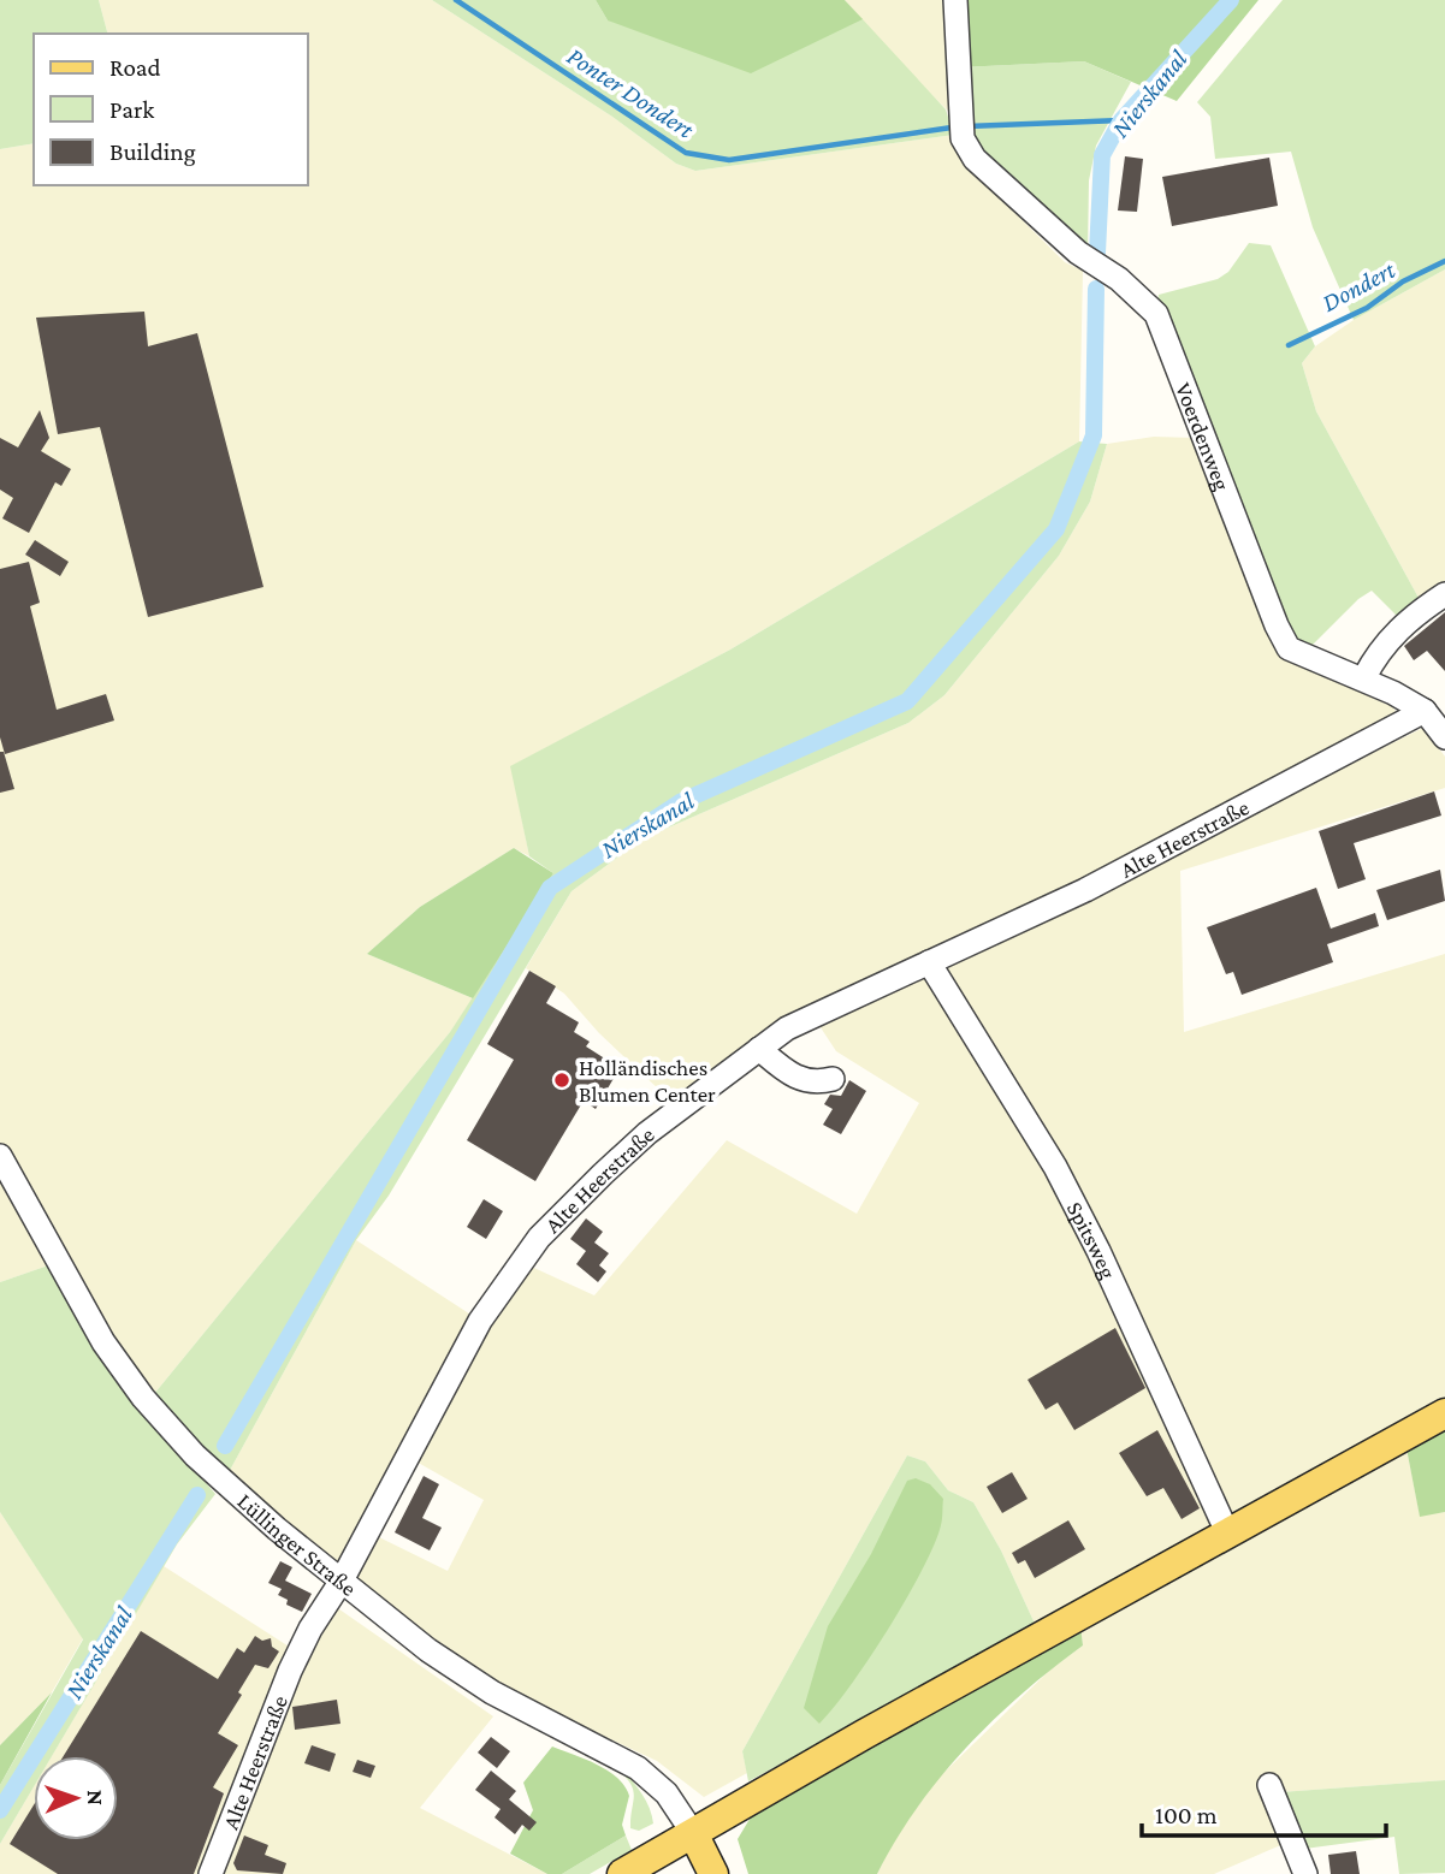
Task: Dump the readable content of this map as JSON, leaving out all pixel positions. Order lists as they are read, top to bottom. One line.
{"streets":{"street":["Voerdenweg","Alte Heerstraße","Spitsweg","Lüllinger Straße"]},"crossings":[["Voerdenweg","Alte Heerstraße"],["Alte Heerstraße","Spitsweg"],["Alte Heerstraße","Lüllinger Straße"]],"water":["Ponter Dondert","Nierskanal","Dondert"],"places":["Holländisches Blumen Center"],"legend":["Road","Park","Building"],"scale_bar":"100 m","north":"right"}
